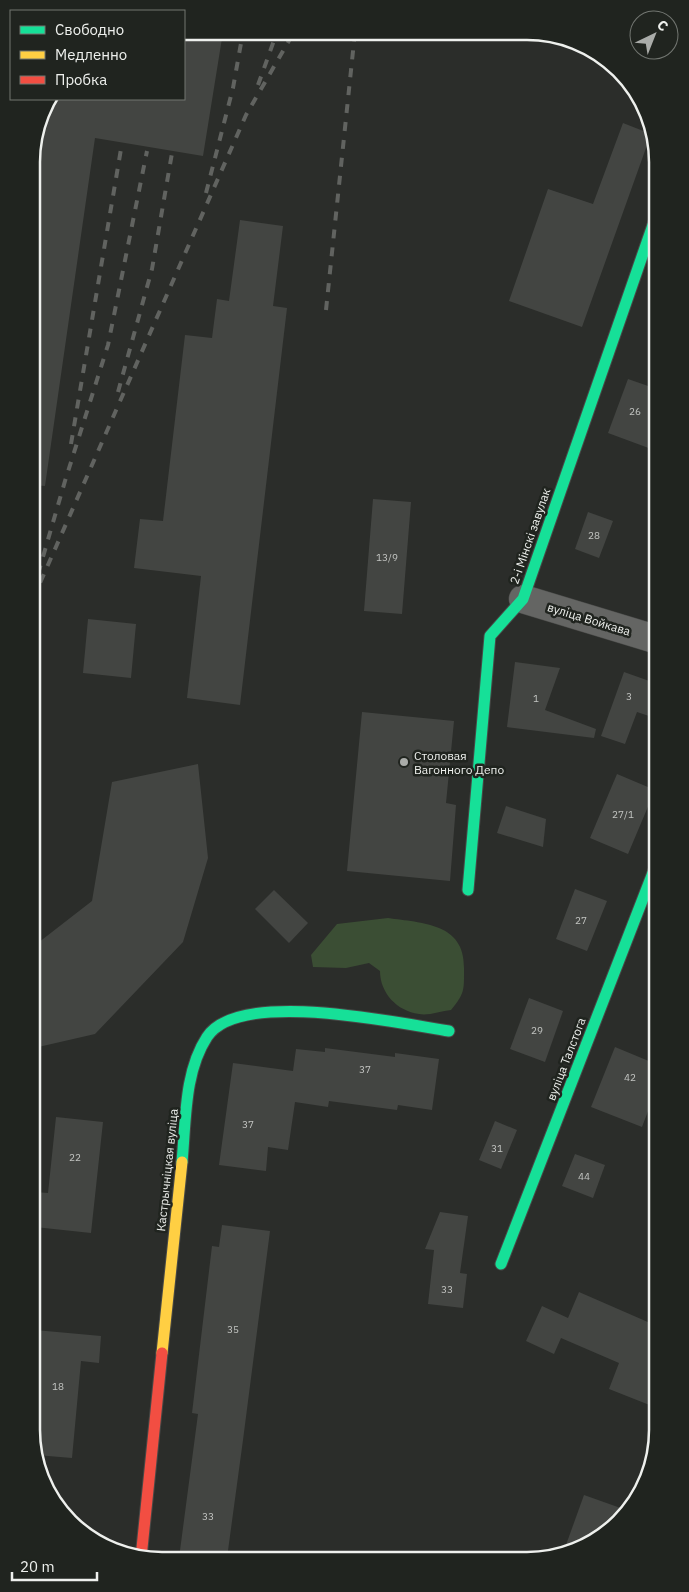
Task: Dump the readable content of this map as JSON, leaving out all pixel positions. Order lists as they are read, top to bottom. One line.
{"streets":{"street":["2-і Мінскі завулак","вуліца Войкава","вуліца Талстога","Кастрычніцкая вуліца"]},"crossings":[["2-і Мінскі завулак","вуліца Войкава"]],"places":["Столовая Вагонного Депо"],"house_numbers":["26","28","13/9","3","1","27/1","27","29","37","42","37","31","22","44","33","35","18","33"],"legend":["Свободно","Медленно","Пробка"],"scale_bar":"20 m","north":"top right"}
